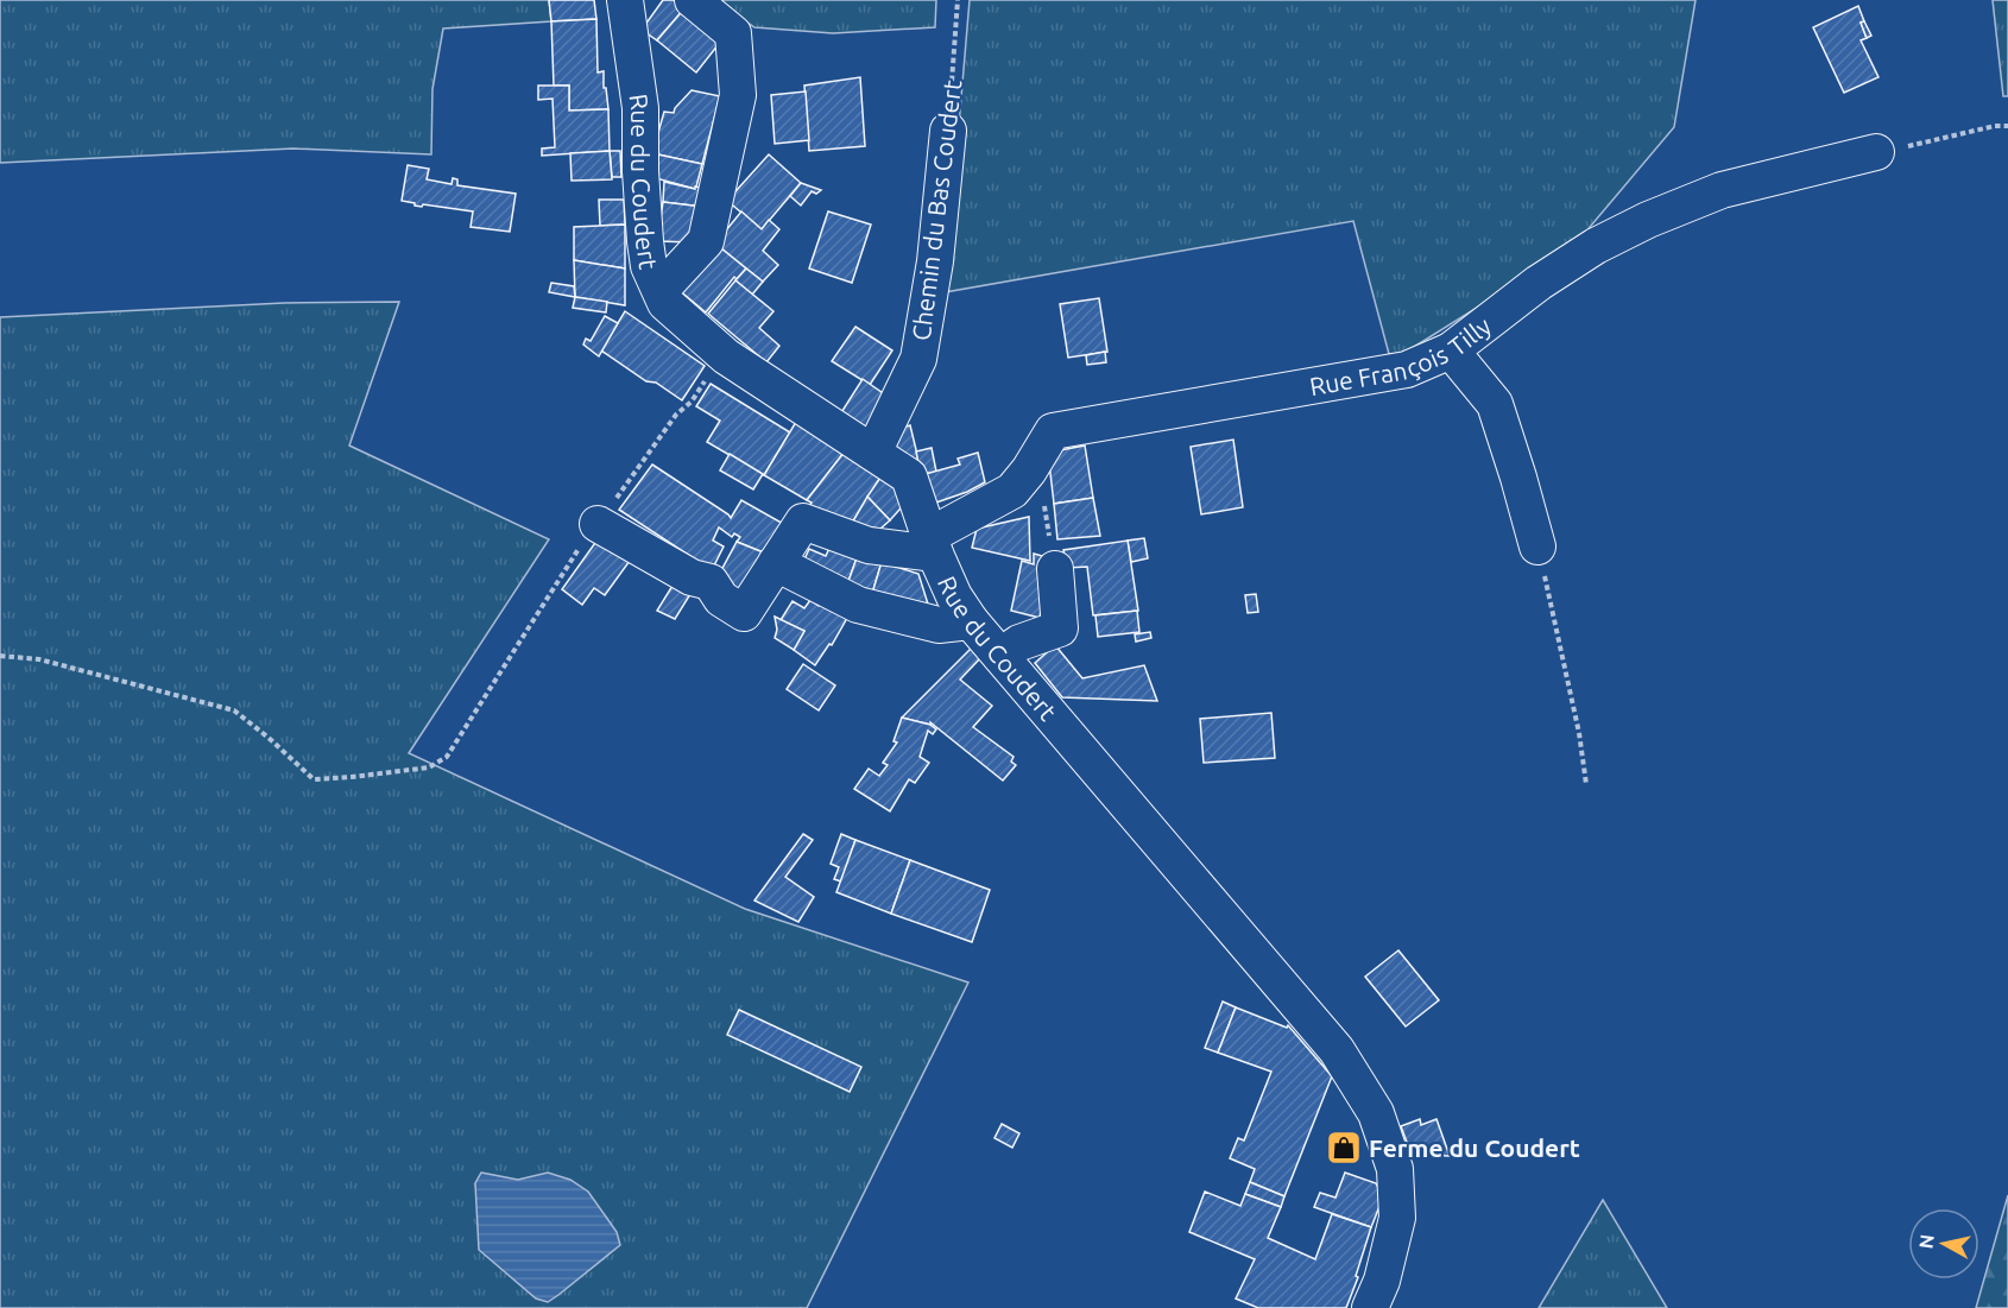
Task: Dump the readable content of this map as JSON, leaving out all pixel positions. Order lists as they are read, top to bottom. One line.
{"streets":{"street":["Rue du Coudert","Chemin du Bas Coudert","Rue François Tilly"]},"crossings":[["Rue du Coudert","Chemin du Bas Coudert"],["Rue du Coudert","Rue François Tilly"]],"places":{"shop":["Ferme du Coudert"]},"north":"left"}
